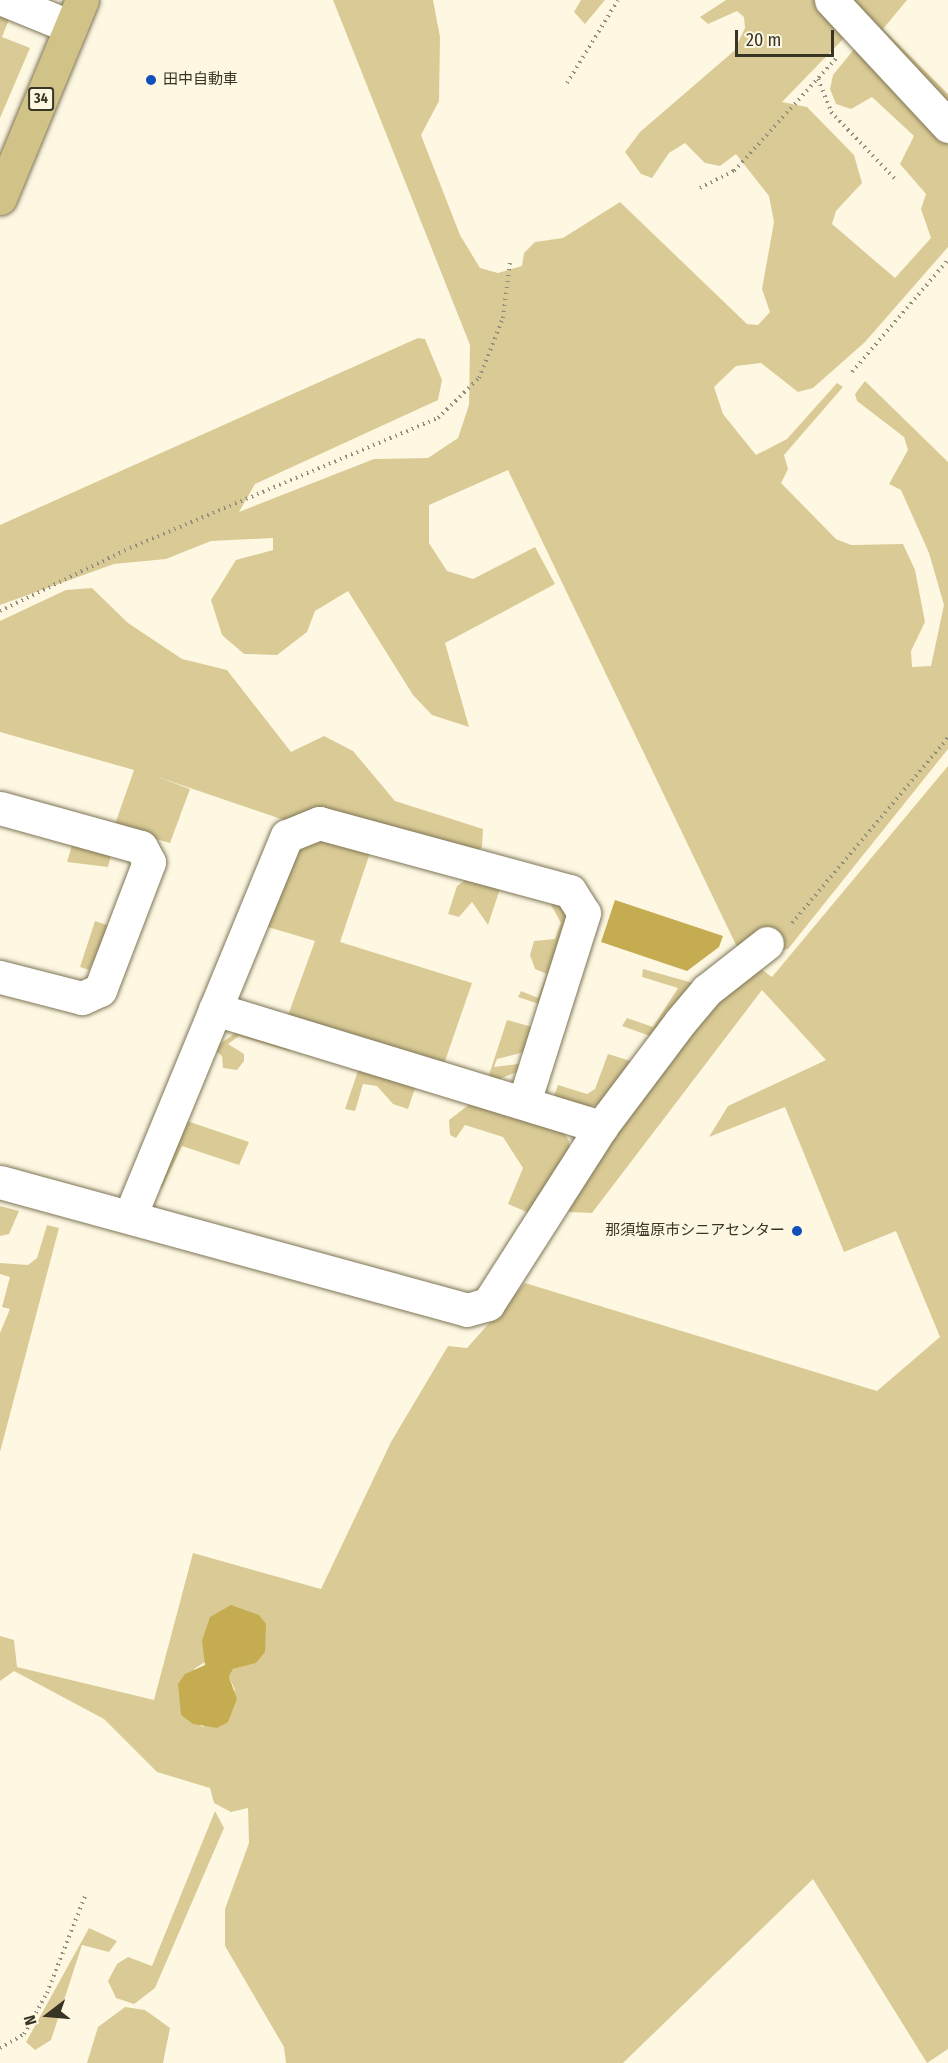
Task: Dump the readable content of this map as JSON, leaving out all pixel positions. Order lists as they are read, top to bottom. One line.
{"streets":{"main road":["34"]},"places":["田中自動車","那須塩原市シニアセンター"],"scale_bar":"20 m","north":"left"}
